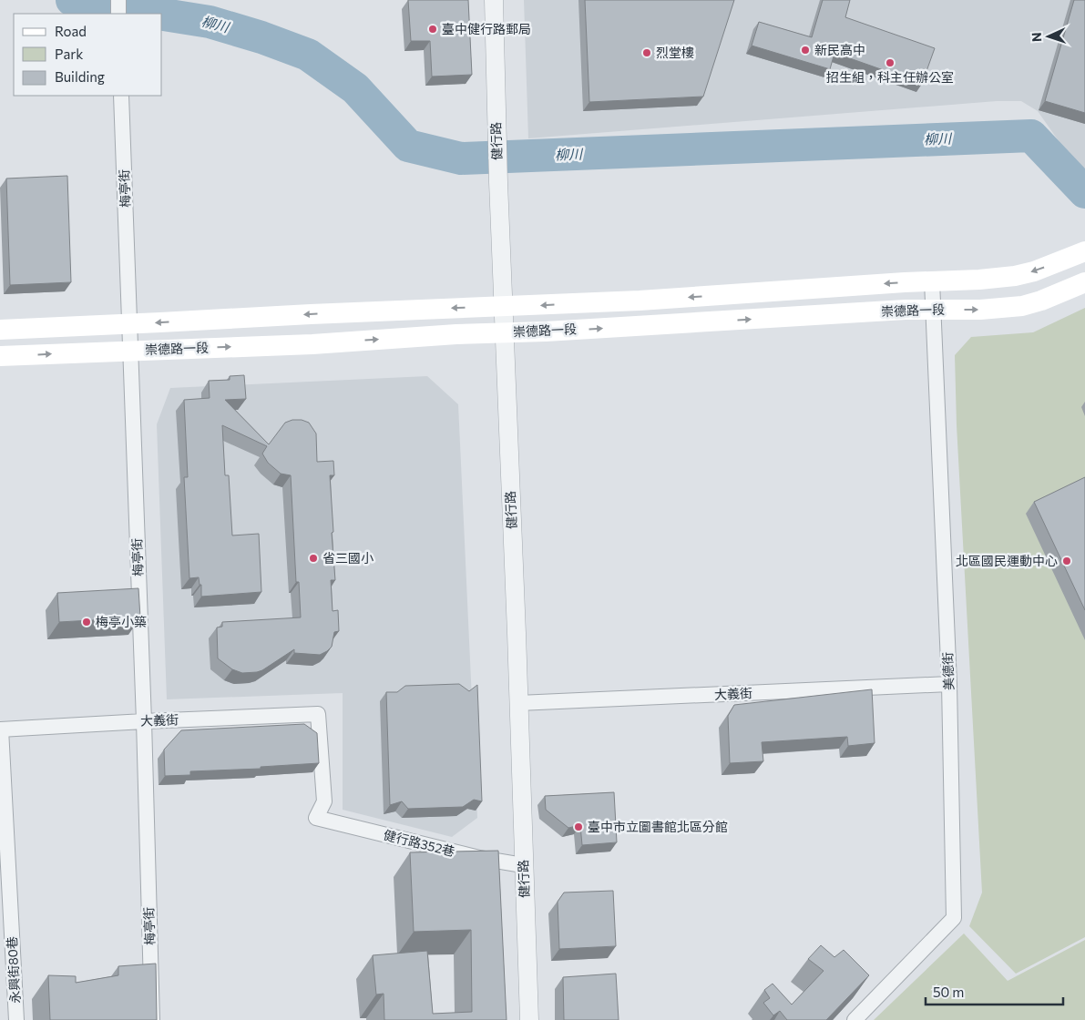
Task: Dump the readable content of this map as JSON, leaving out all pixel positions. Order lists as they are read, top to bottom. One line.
{"streets":{"main road":["崇德路一段"],"street":["健行路","梅亭街","美德街","大義街","健行路352巷","永興街80巷"]},"crossings":[["健行路","崇德路一段"],["健行路","大義街"],["健行路","健行路352巷"],["梅亭街","崇德路一段"],["梅亭街","大義街"],["崇德路一段","美德街"],["美德街","大義街"],["大義街","健行路352巷"],["大義街","永興街80巷"]],"water":["柳川"],"places":["臺中健行路郵局","新民高中","烈堂樓","招生組，科主任辦公室","省三國小","北區國民運動中心","梅亭小築","臺中市立圖書館北區分館"],"legend":["Road","Park","Building"],"scale_bar":"50 m","north":"left"}
